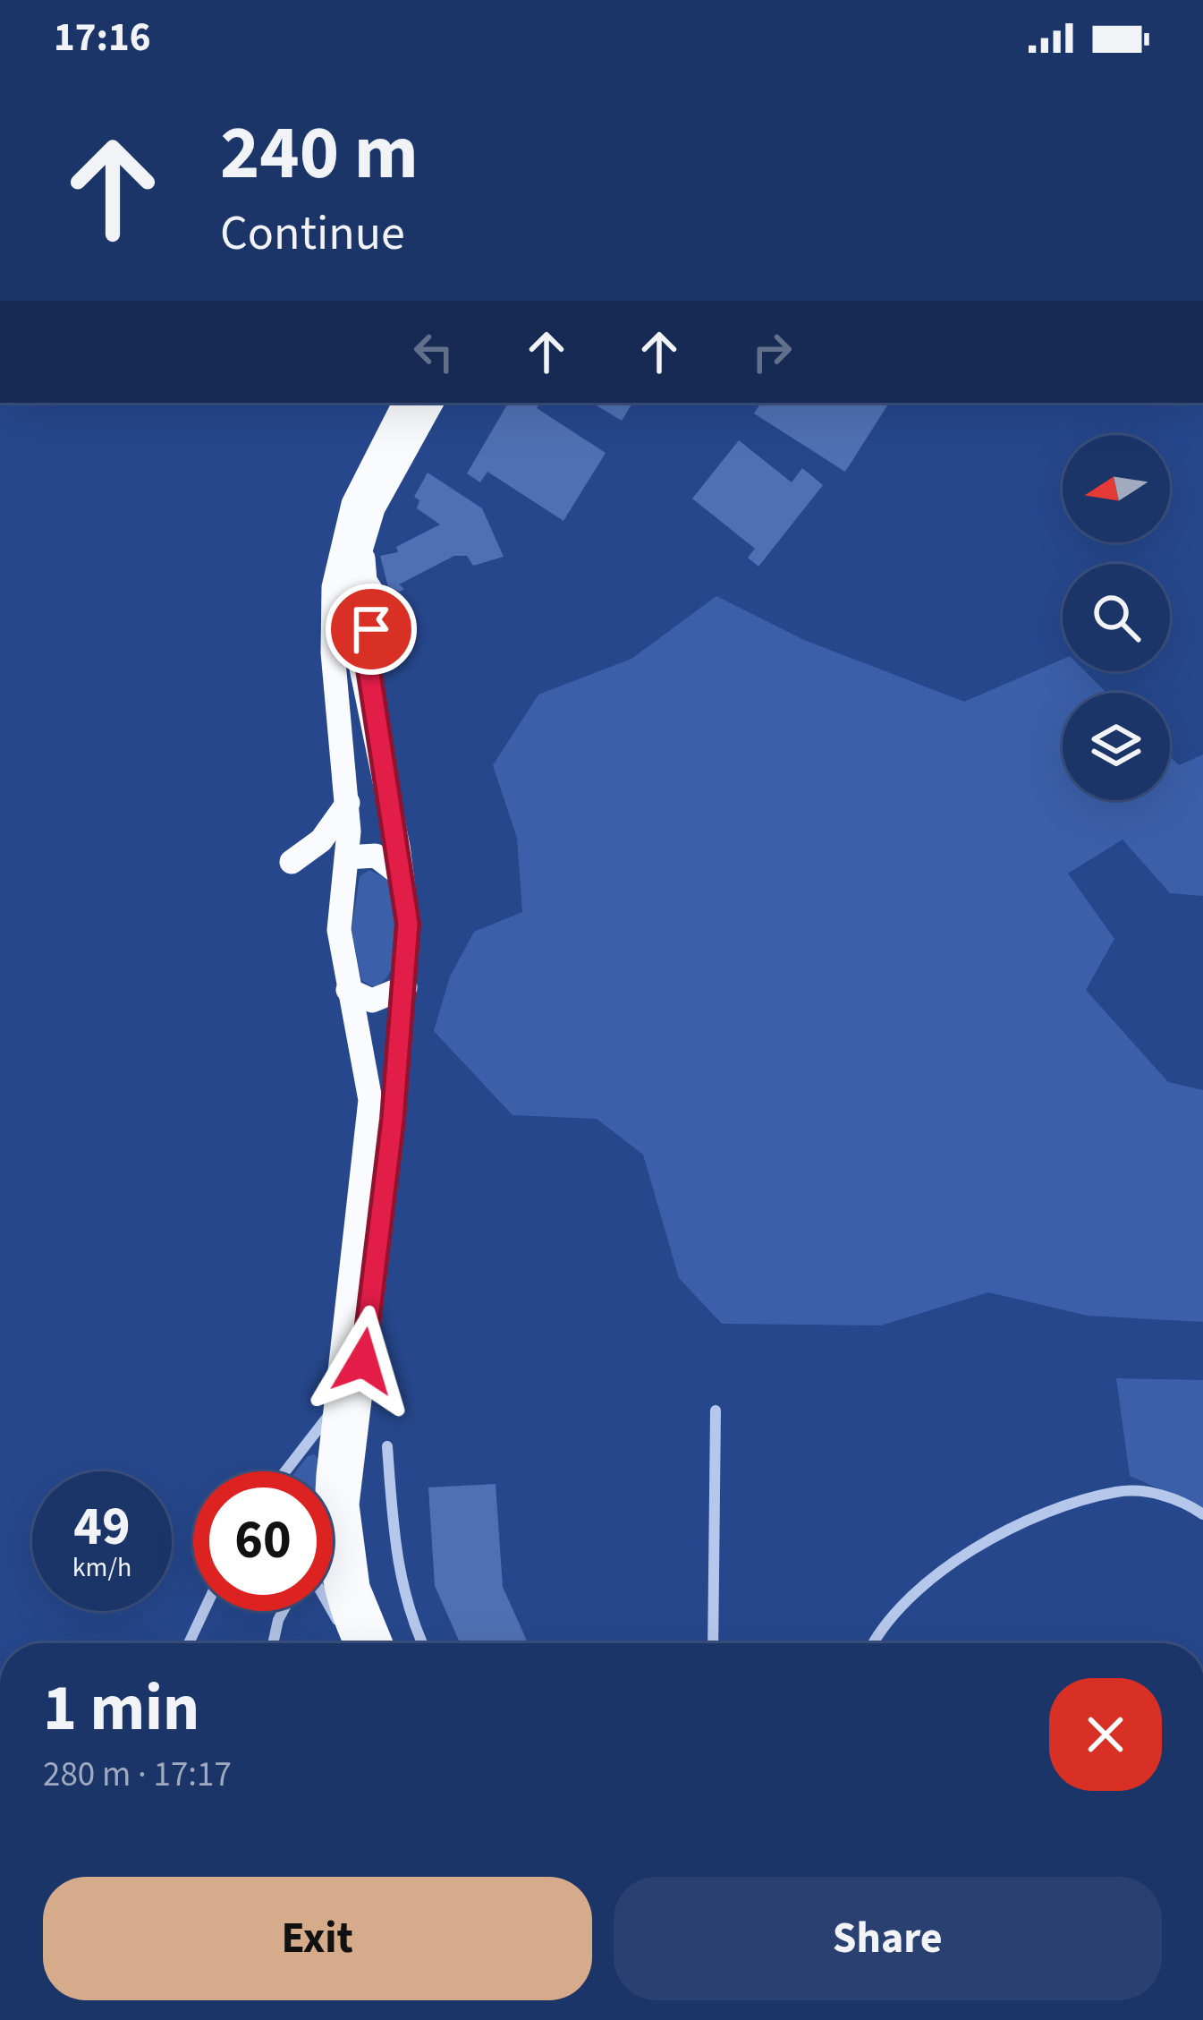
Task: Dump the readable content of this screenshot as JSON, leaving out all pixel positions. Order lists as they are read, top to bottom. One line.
{"north":"left","page":{"status":"17:16","turn":["240 m","Continue"],"speed":"49 km/h","limit":"60","heading":["1 min","280 m · 17:17"],"buttons":["Exit","Share"]}}
